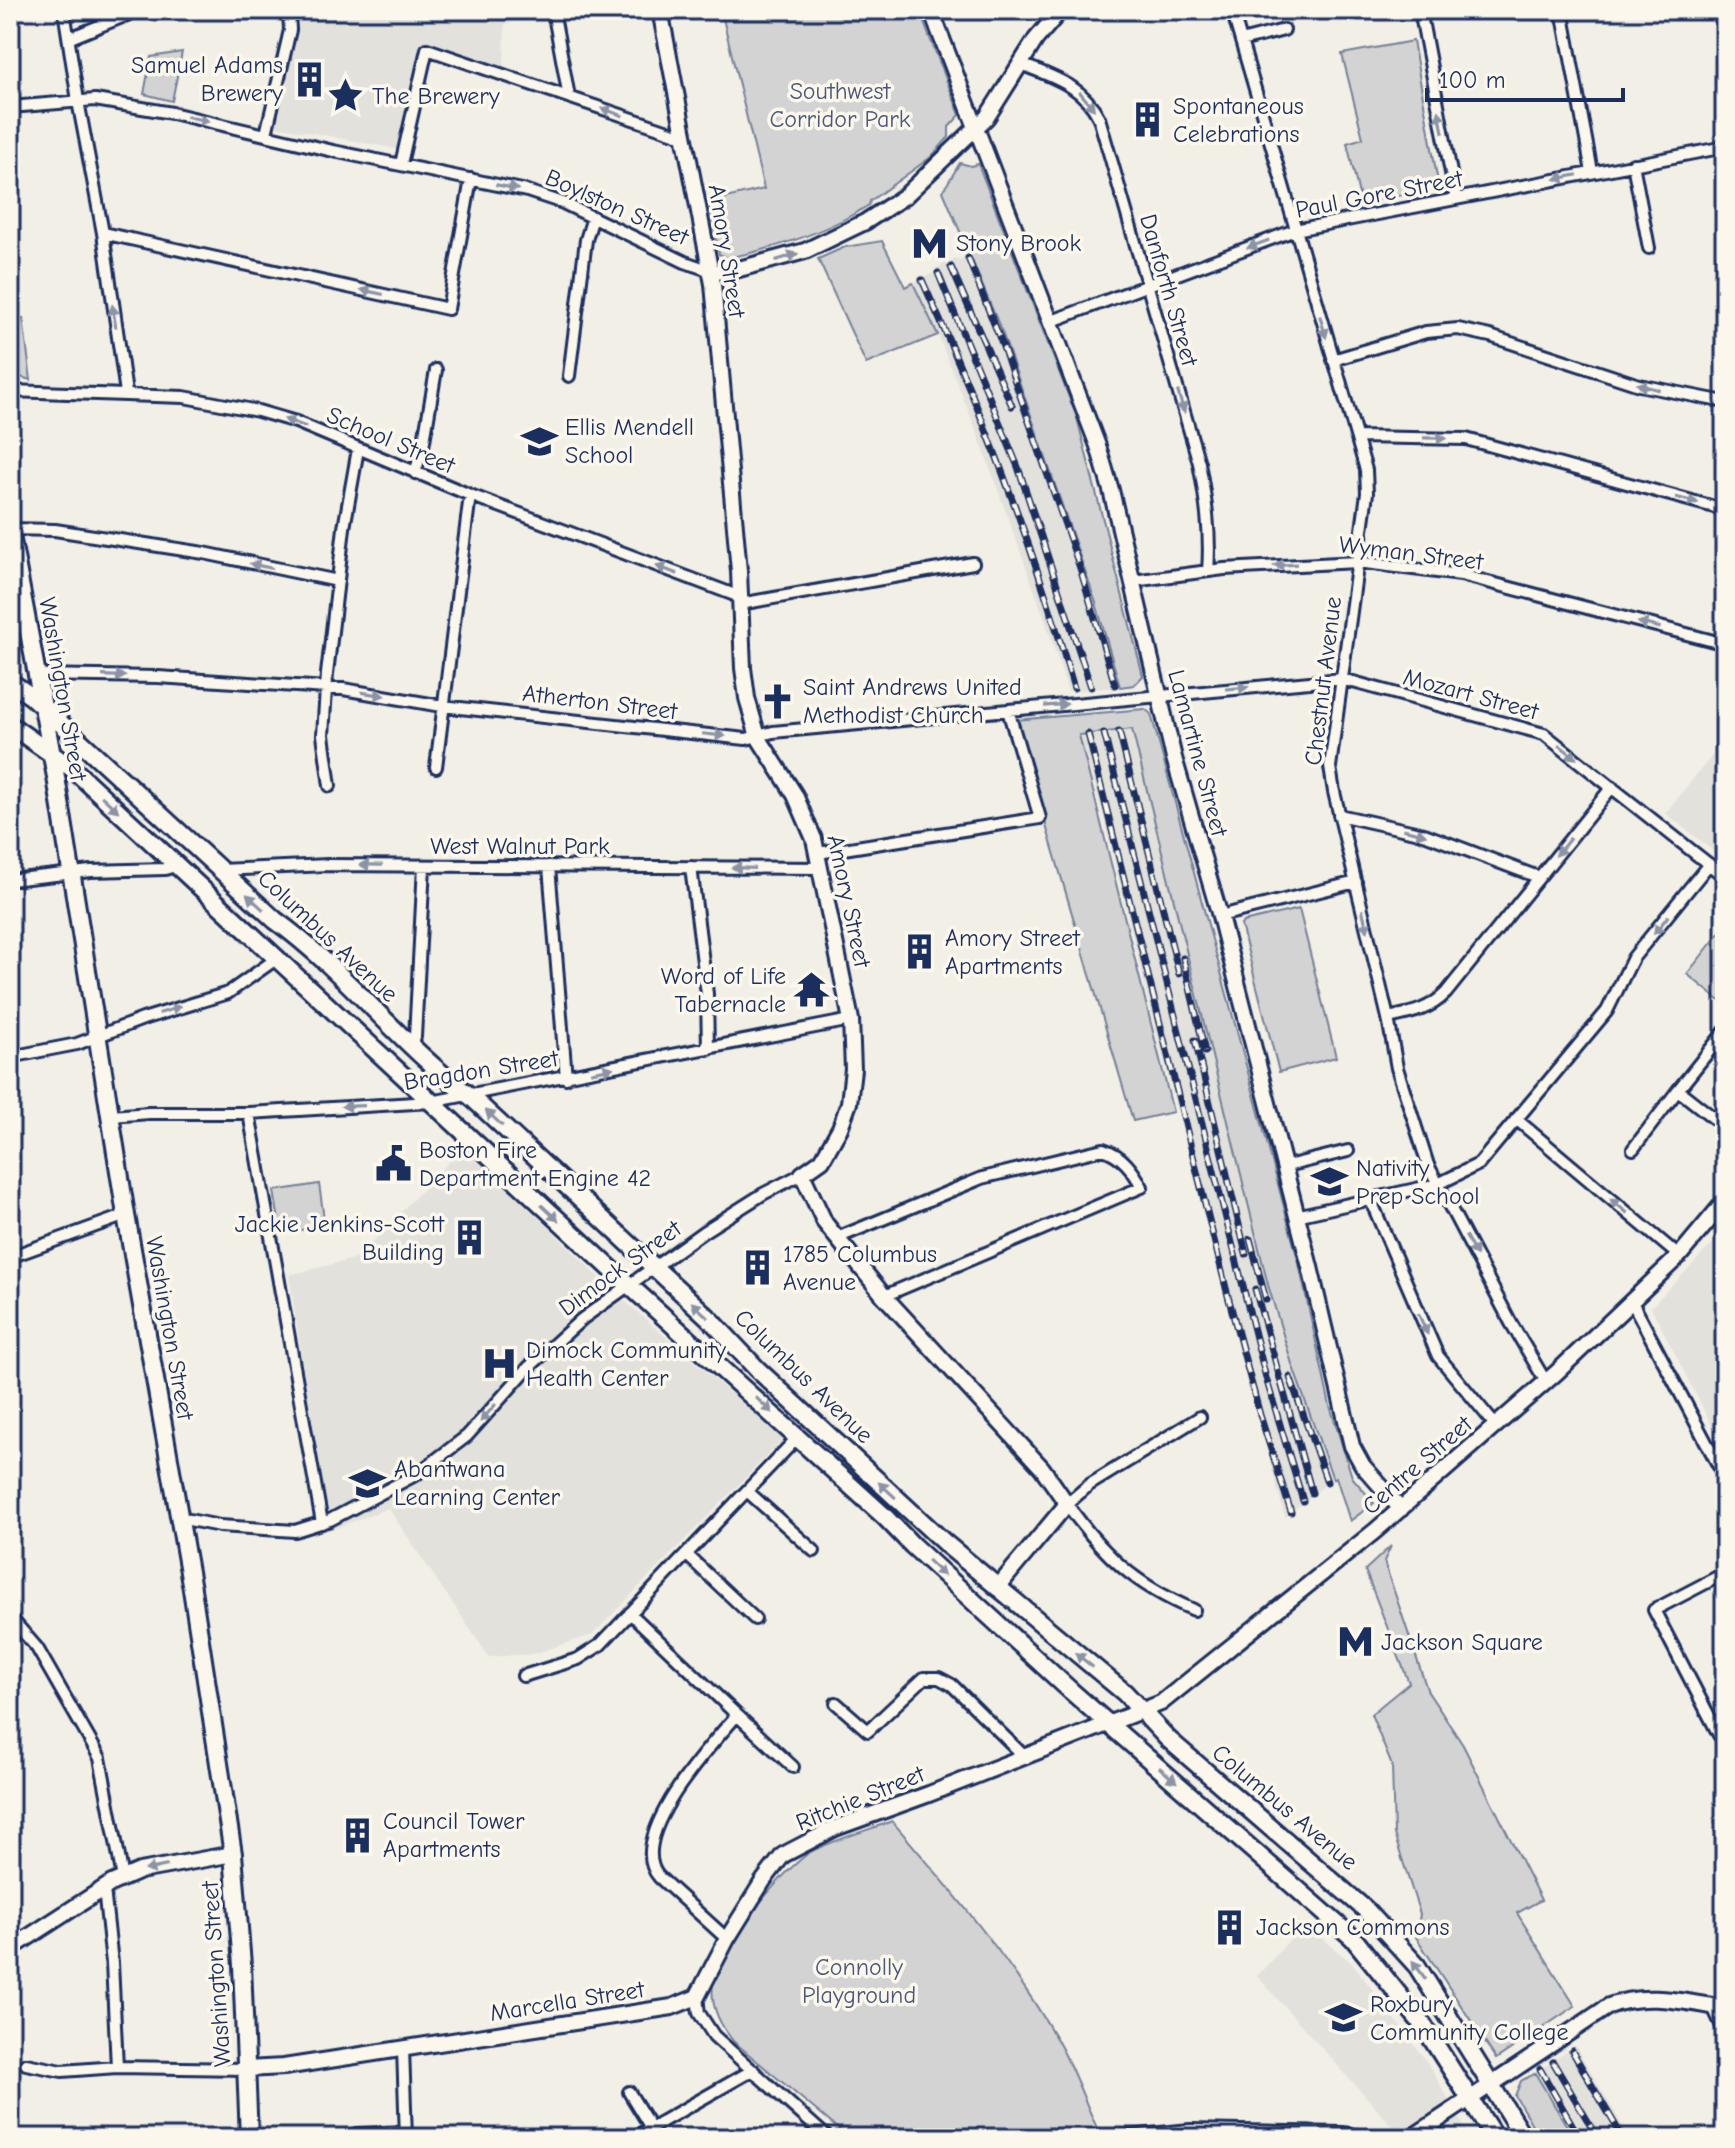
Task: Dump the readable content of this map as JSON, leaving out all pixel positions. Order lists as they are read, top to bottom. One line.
{"streets":{"main road":["Washington Street","Columbus Avenue"],"street":["Paul Gore Street","Boylston Street","Amory Street","Danforth Street","School Street","Wyman Street","Chestnut Avenue","Mozart Street","Atherton Street","Lamartine Street","West Walnut Park","Bragdon Street","Dimock Street","Centre Street","Ritchie Street","Marcella Street"]},"crossings":[["Paul Gore Street","Danforth Street"],["Paul Gore Street","Chestnut Avenue"],["Paul Gore Street","Lamartine Street"],["Boylston Street","Amory Street"],["Boylston Street","Danforth Street"],["Boylston Street","Lamartine Street"],["Amory Street","School Street"],["Amory Street","Atherton Street"],["Amory Street","West Walnut Park"],["Amory Street","Bragdon Street"],["Amory Street","Dimock Street"],["Danforth Street","Wyman Street"],["Wyman Street","Chestnut Avenue"],["Wyman Street","Lamartine Street"],["Chestnut Avenue","Mozart Street"],["Chestnut Avenue","Centre Street"],["Washington Street","Atherton Street"],["Washington Street","Columbus Avenue"],["Washington Street","Bragdon Street"],["Washington Street","Dimock Street"],["Washington Street","Marcella Street"],["Mozart Street","Atherton Street"],["Mozart Street","Lamartine Street"],["Atherton Street","Lamartine Street"],["Atherton Street","West Walnut Park"],["Lamartine Street","Centre Street"],["West Walnut Park","Columbus Avenue"],["Columbus Avenue","Bragdon Street"],["Columbus Avenue","Dimock Street"],["Columbus Avenue","Centre Street"],["Columbus Avenue","Ritchie Street"],["Centre Street","Ritchie Street"],["Ritchie Street","Marcella Street"]],"one_way":["Paul Gore Street","Boylston Street","Danforth Street","School Street","Wyman Street","Mozart Street","Atherton Street","West Walnut Park","Dimock Street"],"parks":["Southwest Corridor Park","Connolly Playground"],"places":{"building":["Samuel Adams Brewery","Spontaneous Celebrations","Amory Street Apartments","Jackie Jenkins-Scott Building","1785 Columbus Avenue","Council Tower Apartments","Jackson Commons"],"place":["The Brewery"],"metro station":["Stony Brook","Jackson Square"],"school or university":["Ellis Mendell School","Nativity Prep School","Abantwana Learning Center","Roxbury Community College"],"church":["Saint Andrews United Methodist Church"],"temple":["Word of Life Tabernacle"],"public building":["Boston Fire Department Engine 42"],"hospital":["Dimock Community Health Center"]},"scale_bar":"100 m"}
